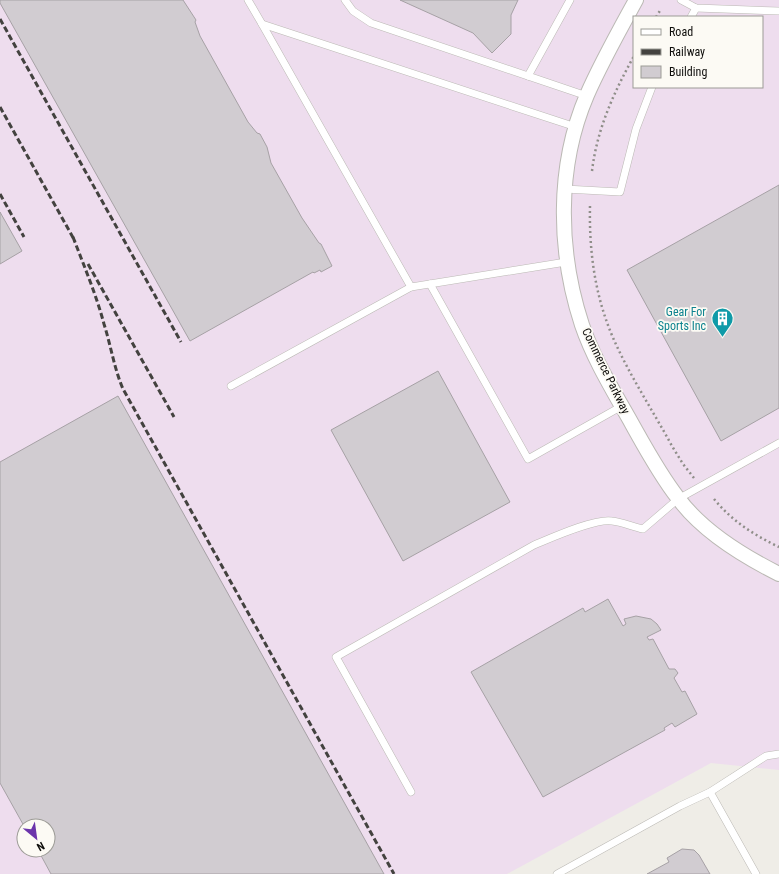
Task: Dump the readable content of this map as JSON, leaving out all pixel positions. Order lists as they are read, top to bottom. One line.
{"streets":{"street":["Commerce Parkway"]},"places":{"building":["Gear For Sports Inc"]},"legend":["Road","Railway","Building"],"north":"bottom right"}
